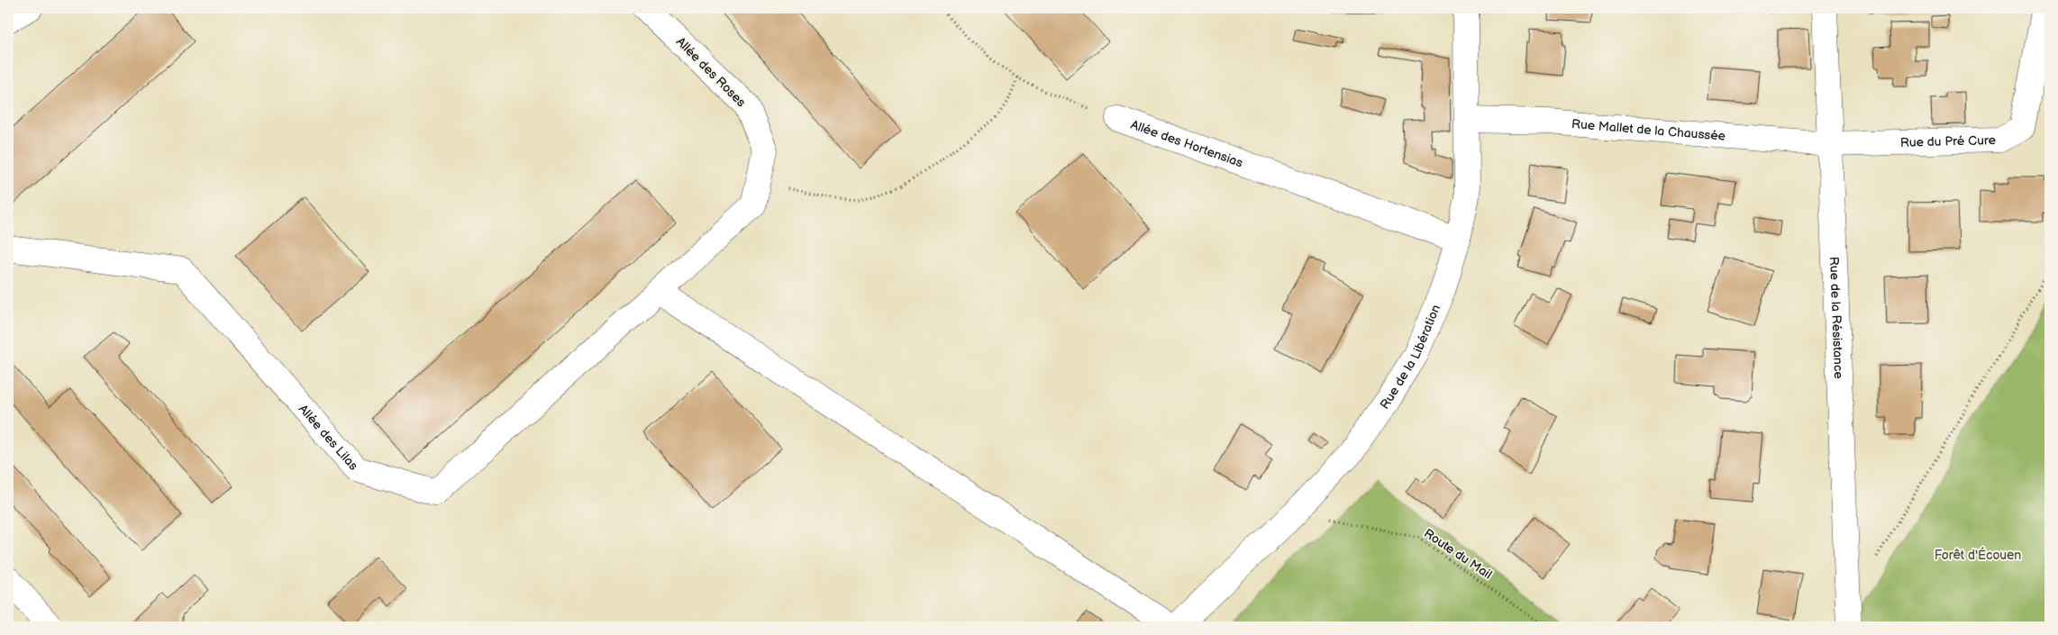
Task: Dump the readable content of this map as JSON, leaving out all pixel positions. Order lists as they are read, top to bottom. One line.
{"streets":{"street":["Allée des Roses","Rue Mallet de la Chaussée","Rue du Pré Cure","Allée des Hortensias","Rue de la Résistance","Rue de la Libération","Allée des Lilas"],"path":["Route du Mail"]},"crossings":[["Allée des Roses","Allée des Lilas"],["Rue Mallet de la Chaussée","Rue du Pré Cure"],["Rue Mallet de la Chaussée","Rue de la Résistance"],["Rue Mallet de la Chaussée","Rue de la Libération"],["Rue du Pré Cure","Rue de la Résistance"],["Allée des Hortensias","Rue de la Libération"],["Rue de la Libération","Route du Mail"]],"parks":["Forêt d'Écouen"]}
